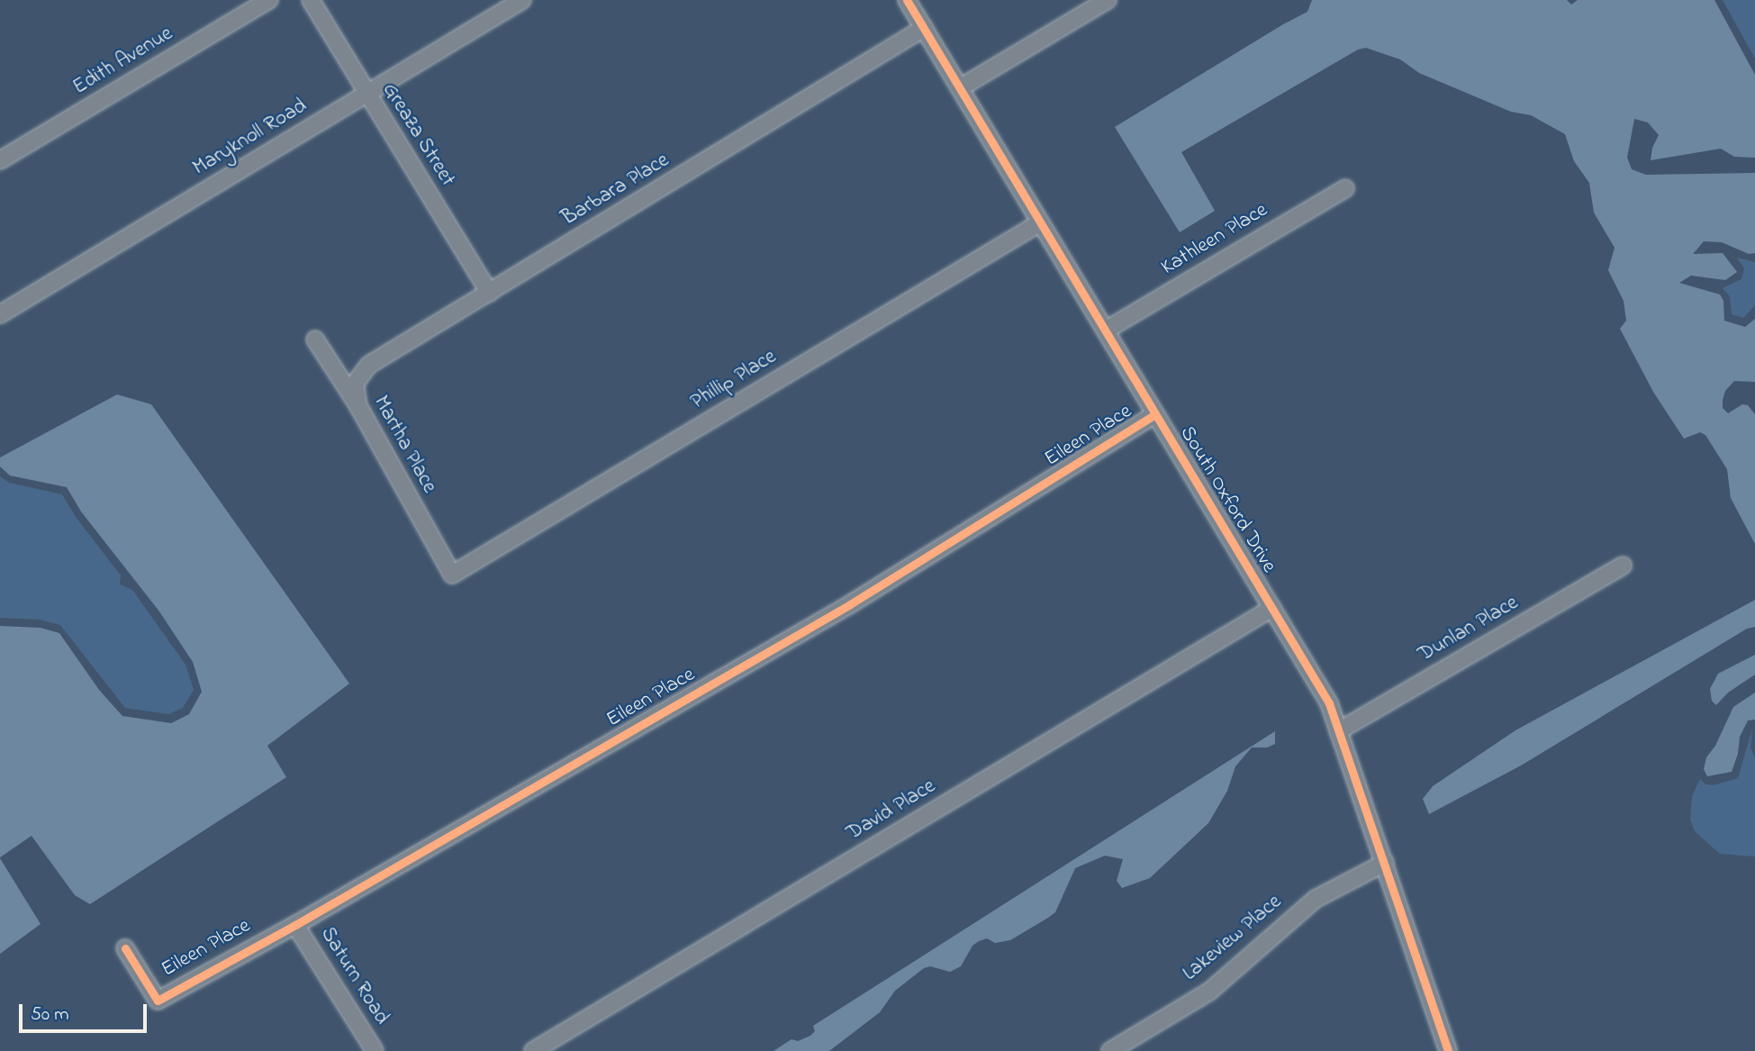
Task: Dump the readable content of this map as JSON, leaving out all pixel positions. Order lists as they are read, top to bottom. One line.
{"streets":{"street":["Edith Avenue","Greaza Street","Maryknoll Road","Barbara Place","Kathleen Place","Phillip Place","Eileen Place","Martha Place","South Oxford Drive","Dunlan Place","David Place","Lakeview Place","Saturn Road"]},"crossings":[["Greaza Street","Maryknoll Road"],["Greaza Street","Barbara Place"],["Barbara Place","Martha Place"],["Barbara Place","South Oxford Drive"],["Kathleen Place","South Oxford Drive"],["Phillip Place","Martha Place"],["Phillip Place","South Oxford Drive"],["Eileen Place","South Oxford Drive"],["Eileen Place","Saturn Road"],["South Oxford Drive","Dunlan Place"],["South Oxford Drive","David Place"],["South Oxford Drive","Lakeview Place"]],"scale_bar":"50 m"}
